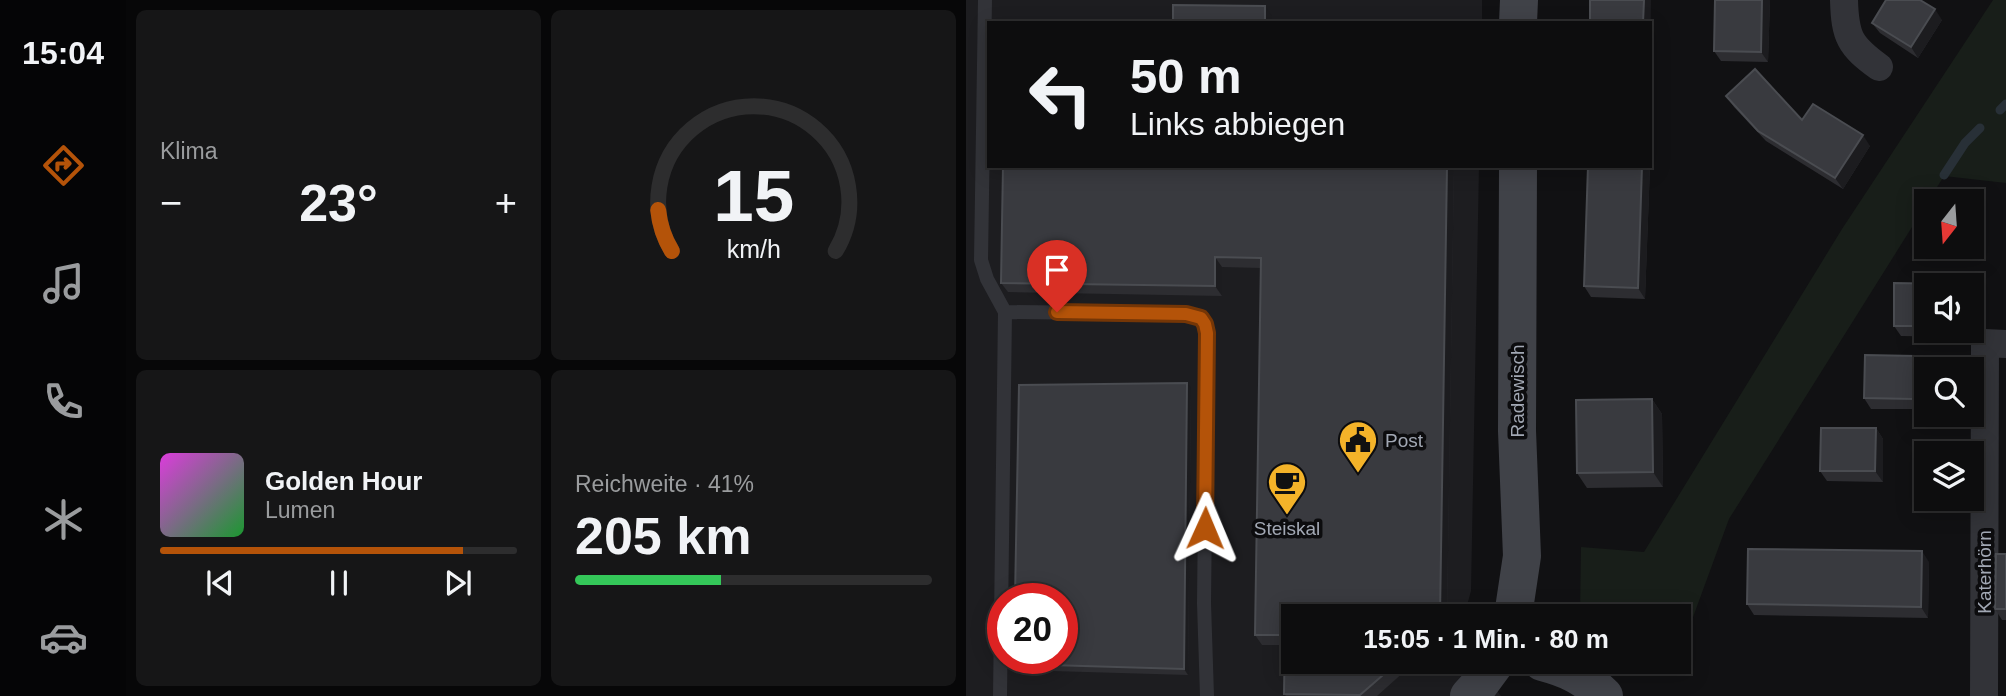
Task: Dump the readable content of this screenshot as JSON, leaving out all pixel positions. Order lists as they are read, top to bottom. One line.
{"streets":{"street":["Radewisch","Katerhörn"]},"places":{"public building":["Post"],"cafe":["Steiskal"]},"north":"bottom","page":{"tabs":"15:04","tile":["Klima",["Reichweite · 41%","205 km"]],"turn":["50 m","Links abbiegen"],"heat":["−","23°","+"],"song":["Golden Hour","Lumen"],"limit":"20","trip":"15:05 · 1 Min. · 80 m","gauge":["15","km/h"]}}
